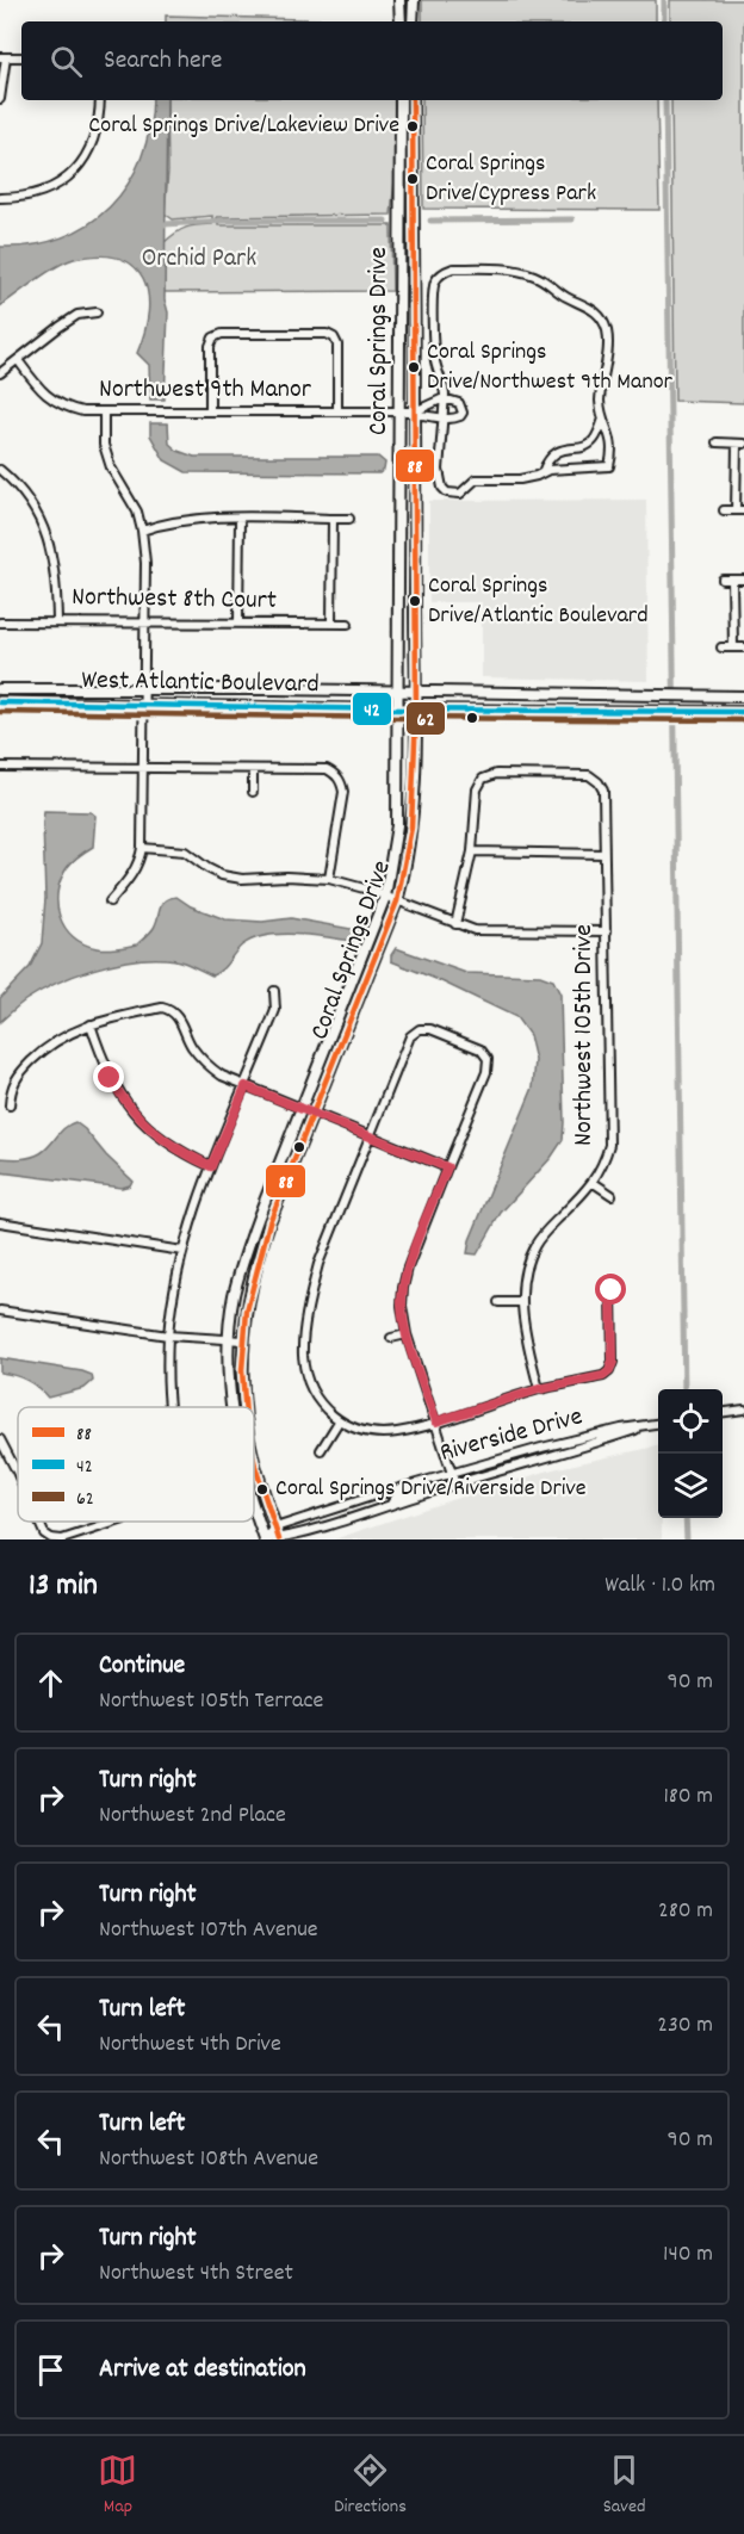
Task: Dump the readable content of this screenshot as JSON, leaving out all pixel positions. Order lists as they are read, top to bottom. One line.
{"streets":{"main road":["Coral Springs Drive","West Atlantic Boulevard"],"street":["Northwest 9th Manor","Northwest 8th Court","Northwest 105th Drive","Riverside Drive"]},"crossings":[["Coral Springs Drive","Northwest 9th Manor"],["Coral Springs Drive","West Atlantic Boulevard"],["Coral Springs Drive","Riverside Drive"]],"parks":["Orchid Park"],"places":["Coral Springs Drive/Lakeview Drive","Coral Springs Drive/Cypress Park","Coral Springs Drive/Northwest 9th Manor","Coral Springs Drive/Atlantic Boulevard","Coral Springs Drive/Riverside Drive"],"lines":["transit line 88","transit line 42","transit line 62"],"legend":["88","42","62"],"page":{"search":"Search here","heading":["13 min","Walk · 1.0 km"],"list":[["Continue","Northwest 105th Terrace","90 m"],["Turn right","Northwest 2nd Place","180 m"],["Turn right","Northwest 107th Avenue","280 m"],["Turn left","Northwest 4th Drive","230 m"],["Turn left","Northwest 108th Avenue","90 m"],["Turn right","Northwest 4th Street","140 m"],"Arrive at destination"],"nav":["Map","Directions","Saved"]}}
